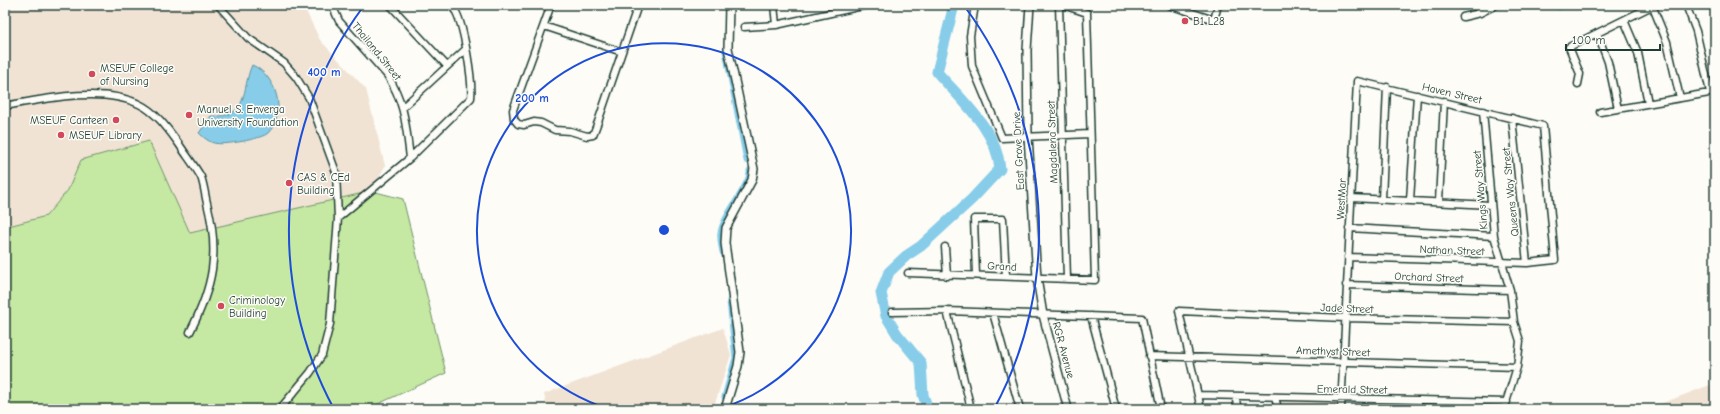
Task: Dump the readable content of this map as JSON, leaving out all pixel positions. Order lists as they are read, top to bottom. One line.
{"streets":{"street":["Thailand Street","Haven Street","Magdalena Street","East Grove Drive","Kings Way Street","Queens Way Street","WestMar","Nathan Street","Grand","Orchard Street","Jade Street","RGR Avenue","Amethyst Street","Emerald Street"]},"crossings":[["Haven Street","Kings Way Street"],["Haven Street","Queens Way Street"],["Haven Street","WestMar"],["Haven Street","Nathan Street"],["Magdalena Street","Grand"],["East Grove Drive","Grand"],["East Grove Drive","RGR Avenue"],["Kings Way Street","Nathan Street"],["Kings Way Street","Orchard Street"],["Kings Way Street","Jade Street"],["Kings Way Street","Amethyst Street"],["Kings Way Street","Emerald Street"],["Queens Way Street","Nathan Street"],["WestMar","Nathan Street"],["WestMar","Orchard Street"],["WestMar","Jade Street"],["WestMar","Amethyst Street"],["WestMar","Emerald Street"],["Jade Street","Amethyst Street"]],"places":["B1 L28","MSEUF College of Nursing","Manuel S. Enverga University Foundation","MSEUF Canteen","MSEUF Library","CAS & CEd Building","Criminology Building"],"scale_bar":"100 m","rings":["400 m","200 m"]}
